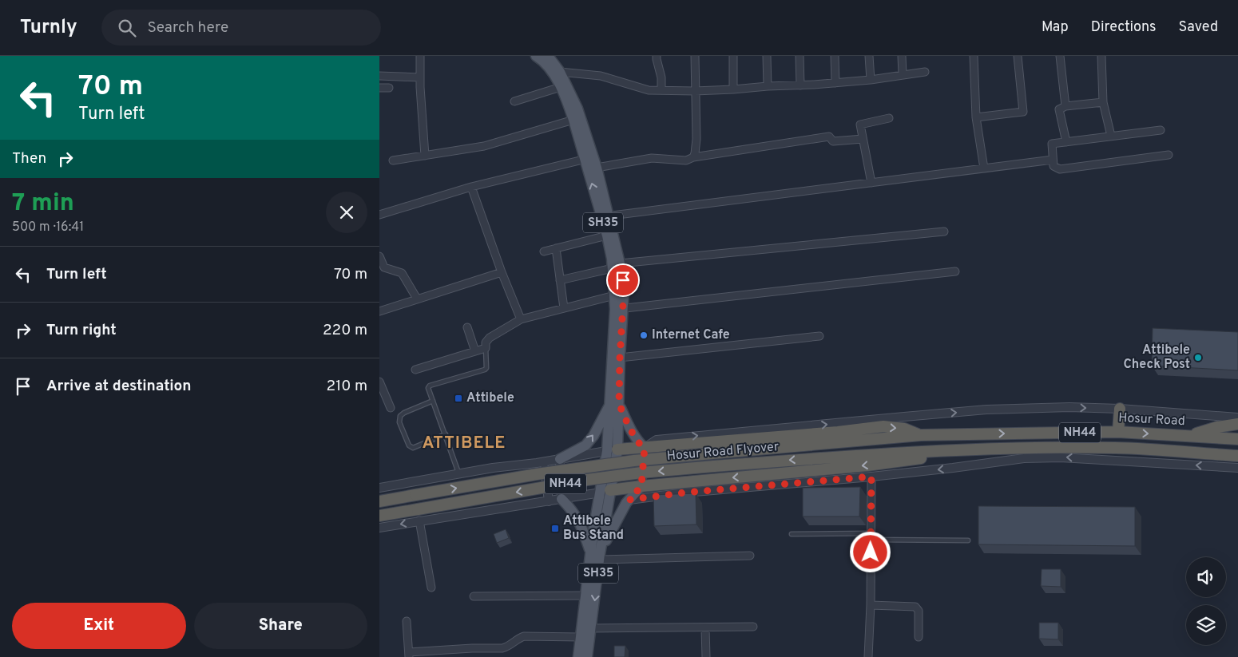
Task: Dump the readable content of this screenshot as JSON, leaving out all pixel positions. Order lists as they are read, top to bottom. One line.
{"streets":{"highway":["Hosur Road","NH44","Hosur Road Flyover"],"main road":["SH35"]},"crossings":[["Hosur Road","Hosur Road Flyover"],["NH44","Hosur Road Flyover"]],"districts":["ATTIBELE"],"places":{"other":["Internet Cafe","Attibele Check Post"],"transit":["Attibele","Attibele Bus Stand"]},"page":{"header":"Turnly","search":"Search here","nav":["Map","Directions","Saved"],"turn":["70 m","Turn left"],"then":"Then","heading":["7 min","500 m · 16:41"],"list":[{"name":"Turn left","value":"70 m"},{"name":"Turn right","value":"220 m"},{"name":"Arrive at destination","value":"210 m"}],"buttons":["Exit","Share"]}}
